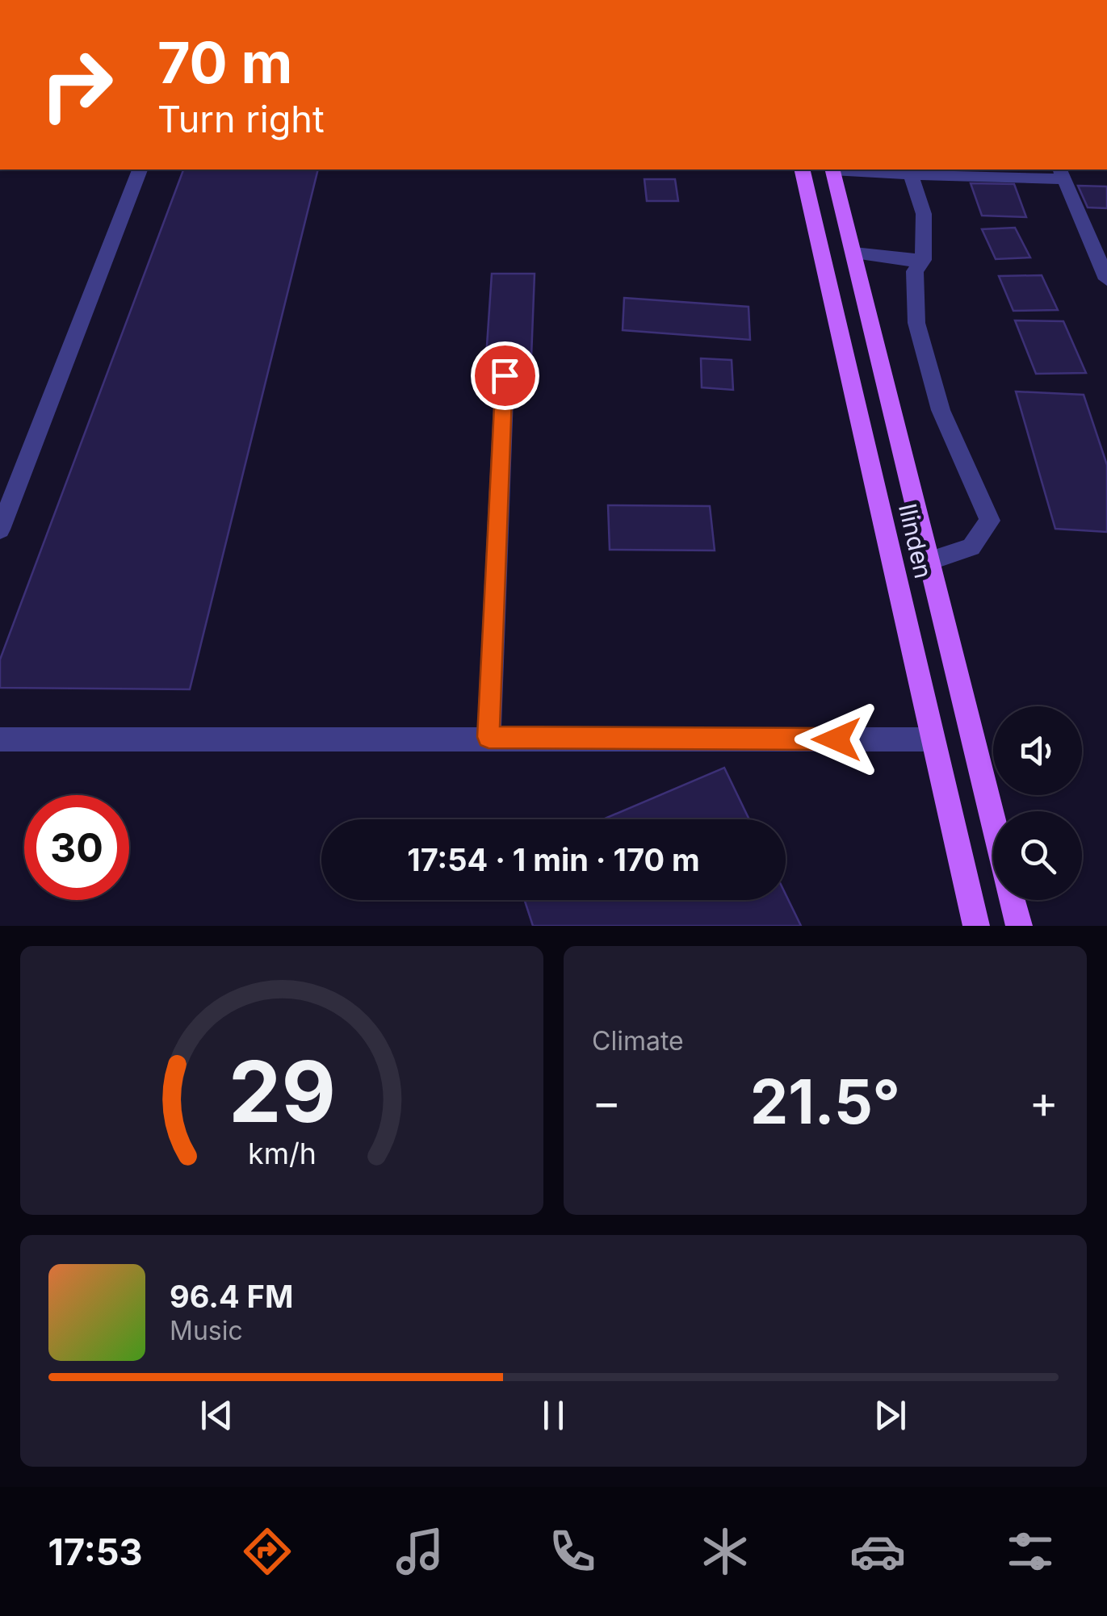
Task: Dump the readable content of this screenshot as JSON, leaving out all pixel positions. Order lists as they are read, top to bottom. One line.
{"streets":{"main road":["Ilinden"]},"page":{"turn":["70 m","Turn right"],"limit":"30","trip":"17:54 · 1 min · 170 m","tile":"Climate","heat":["−","21.5°","+"],"song":["96.4 FM","Music"],"tabs":"17:53","gauge":["29","km/h"]}}
